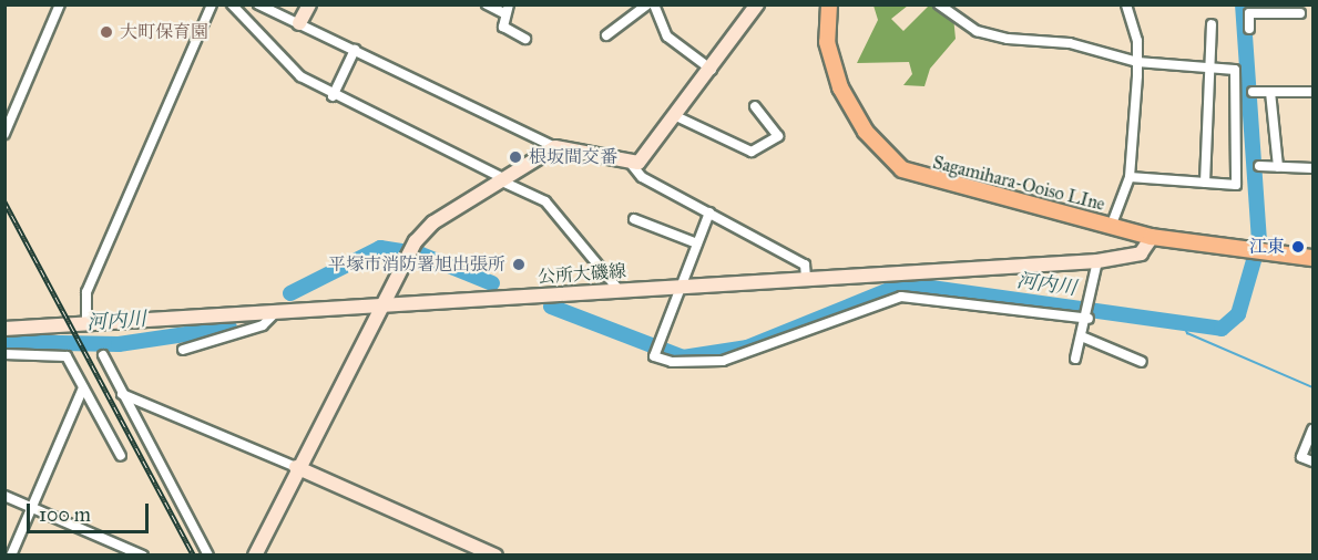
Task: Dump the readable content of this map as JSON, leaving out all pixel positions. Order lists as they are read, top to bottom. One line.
{"streets":{"main road":["Sagamihara-Ooiso LIne","公所大磯線"]},"crossings":[["Sagamihara-Ooiso LIne","公所大磯線"]],"water":["河内川"],"places":["大町保育園","根坂間交番","江東","平塚市消防署旭出張所"],"scale_bar":"100 m"}
